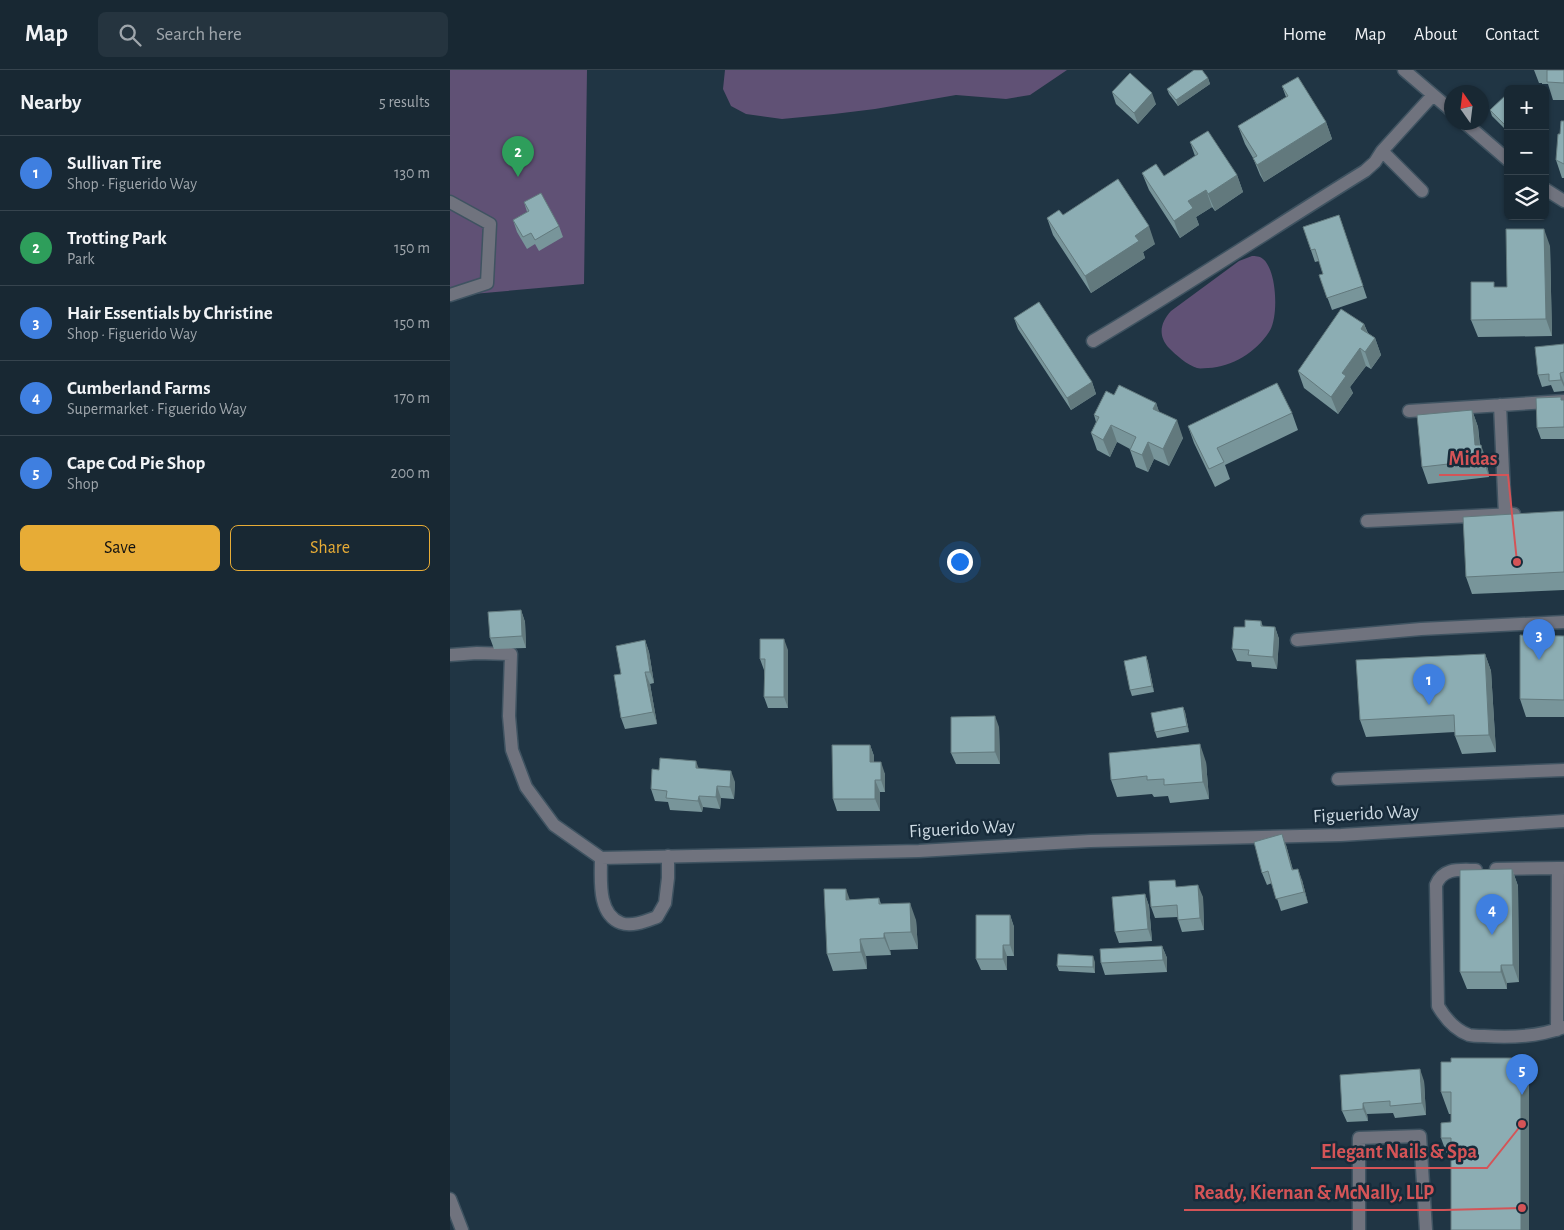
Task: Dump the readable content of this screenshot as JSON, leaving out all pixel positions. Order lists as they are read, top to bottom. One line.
{"streets":{"street":["Figuerido Way"]},"places":["Midas","Elegant Nails & Spa","Ready, Kiernan & McNally, LLP"],"north":"top","page":{"header":"Map","search":"Search here","nav":["Home","Map","About","Contact"],"heading":["Nearby","5 results"],"map_buttons":["+","−"],"list":[{"mark":"1","name":"Sullivan Tire","note":"Shop · Figuerido Way","value":"130 m"},{"mark":"2","name":"Trotting Park","note":"Park","value":"150 m"},{"mark":"3","name":"Hair Essentials by Christine","note":"Shop · Figuerido Way","value":"150 m"},{"mark":"4","name":"Cumberland Farms","note":"Supermarket · Figuerido Way","value":"170 m"},{"mark":"5","name":"Cape Cod Pie Shop","note":"Shop","value":"200 m"}],"pins":["2","3","1","4","5"],"buttons":["Save","Share"]}}
